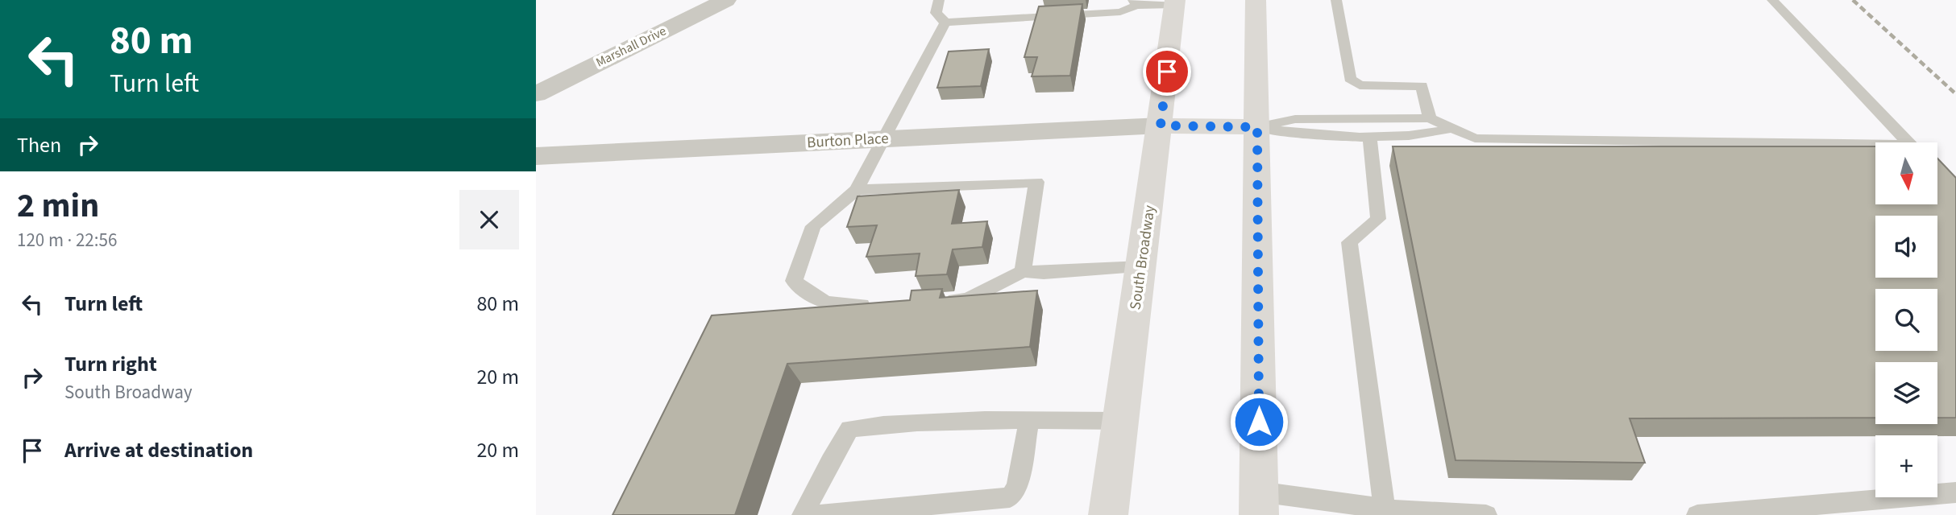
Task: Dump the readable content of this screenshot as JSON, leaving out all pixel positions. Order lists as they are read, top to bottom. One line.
{"streets":{"main road":["South Broadway"],"street":["Marshall Drive","Burton Place"]},"crossings":[["Burton Place","South Broadway"]],"north":"bottom","page":{"turn":["80 m","Turn left"],"then":"Then","map_buttons":"+","heading":["2 min","120 m · 22:56"],"list":[{"name":"Turn left","value":"80 m"},{"name":"Turn right","note":"South Broadway","value":"20 m"},{"name":"Arrive at destination","value":"20 m"}]}}
